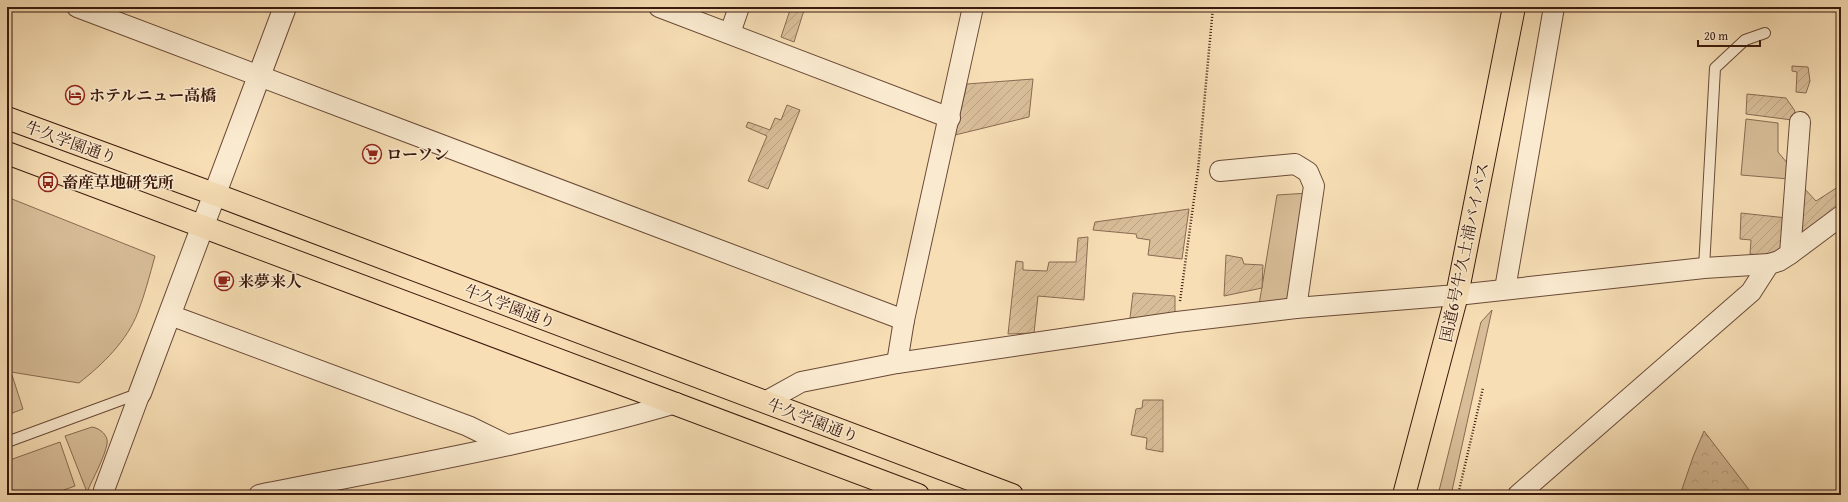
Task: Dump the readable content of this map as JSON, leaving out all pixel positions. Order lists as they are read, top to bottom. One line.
{"streets":{"highway":["牛久学園通り","国道6号牛久土浦バイパス"]},"places":{"hotel":["ホテルニュー高橋"],"supermarket":["ローソン"],"bus stop":["畜産草地研究所"],"cafe":["来夢来人"]},"scale_bar":"20 m"}
